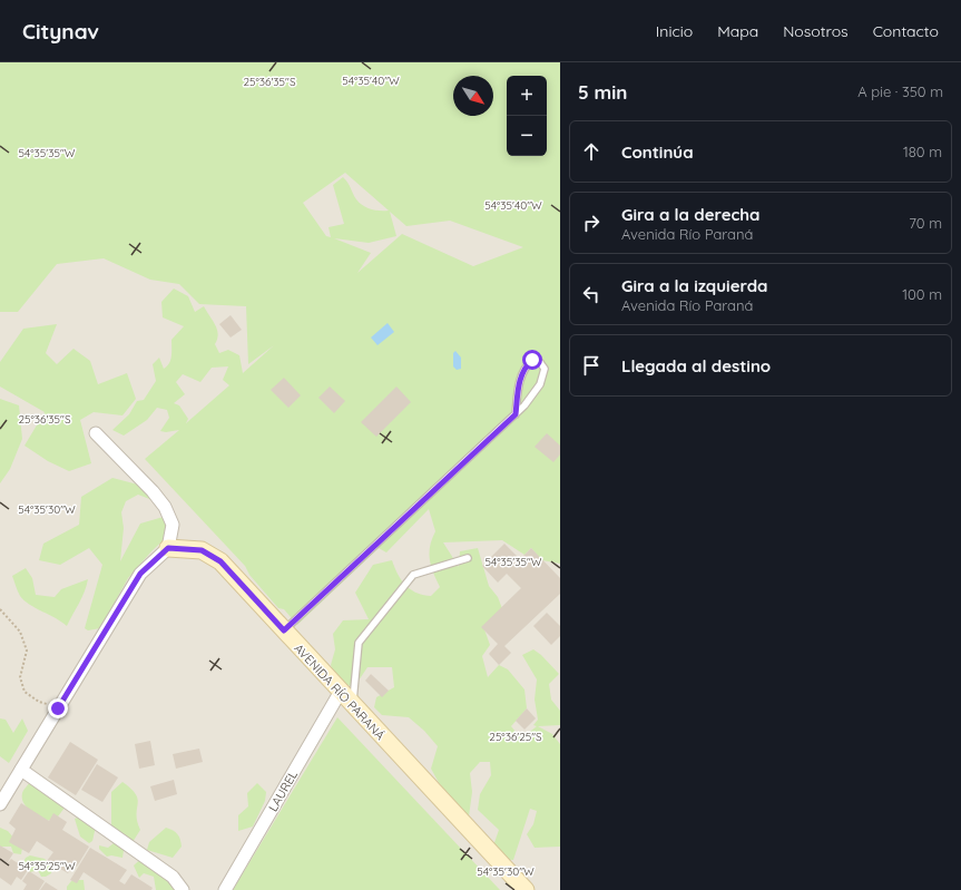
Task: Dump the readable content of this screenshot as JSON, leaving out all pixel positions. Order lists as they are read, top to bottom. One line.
{"streets":{"main road":["AVENIDA RÍO PARANÁ"],"street":["LAUREL"]},"crossings":[["AVENIDA RÍO PARANÁ","LAUREL"]],"north":"bottom right","page":{"header":"Citynav","nav":["Inicio","Mapa","Nosotros","Contacto"],"heading":["5 min","A pie · 350 m"],"map_buttons":["+","−"],"list":[["Continúa","180 m"],["Gira a la derecha","Avenida Río Paraná","70 m"],["Gira a la izquierda","Avenida Río Paraná","100 m"],"Llegada al destino"]},"coordinates":["54°35'40\"W","25°36'35\"S","54°35'35\"W","54°35'30\"W","25°36'25\"S","54°35'25\"W"]}
